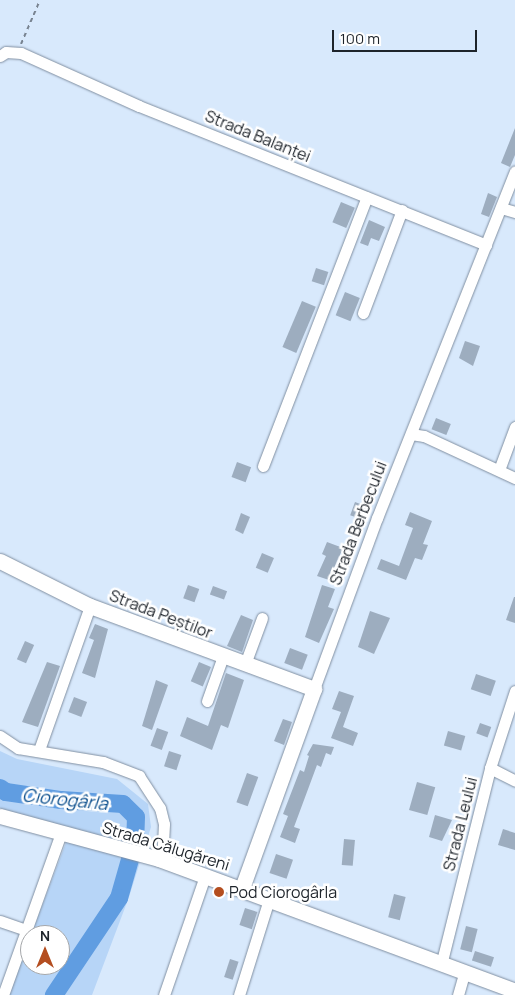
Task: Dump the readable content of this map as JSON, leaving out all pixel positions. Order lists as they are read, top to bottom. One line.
{"streets":{"street":["Strada Balanței","Strada Berbecului","Strada Peștilor","Strada Leului","Strada Călugăreni"]},"crossings":[["Strada Balanței","Strada Berbecului"],["Strada Berbecului","Strada Peștilor"],["Strada Berbecului","Strada Călugăreni"],["Strada Leului","Strada Călugăreni"]],"water":["Ciorogârla"],"places":["Pod Ciorogârla"],"scale_bar":"100 m","north":"top"}
